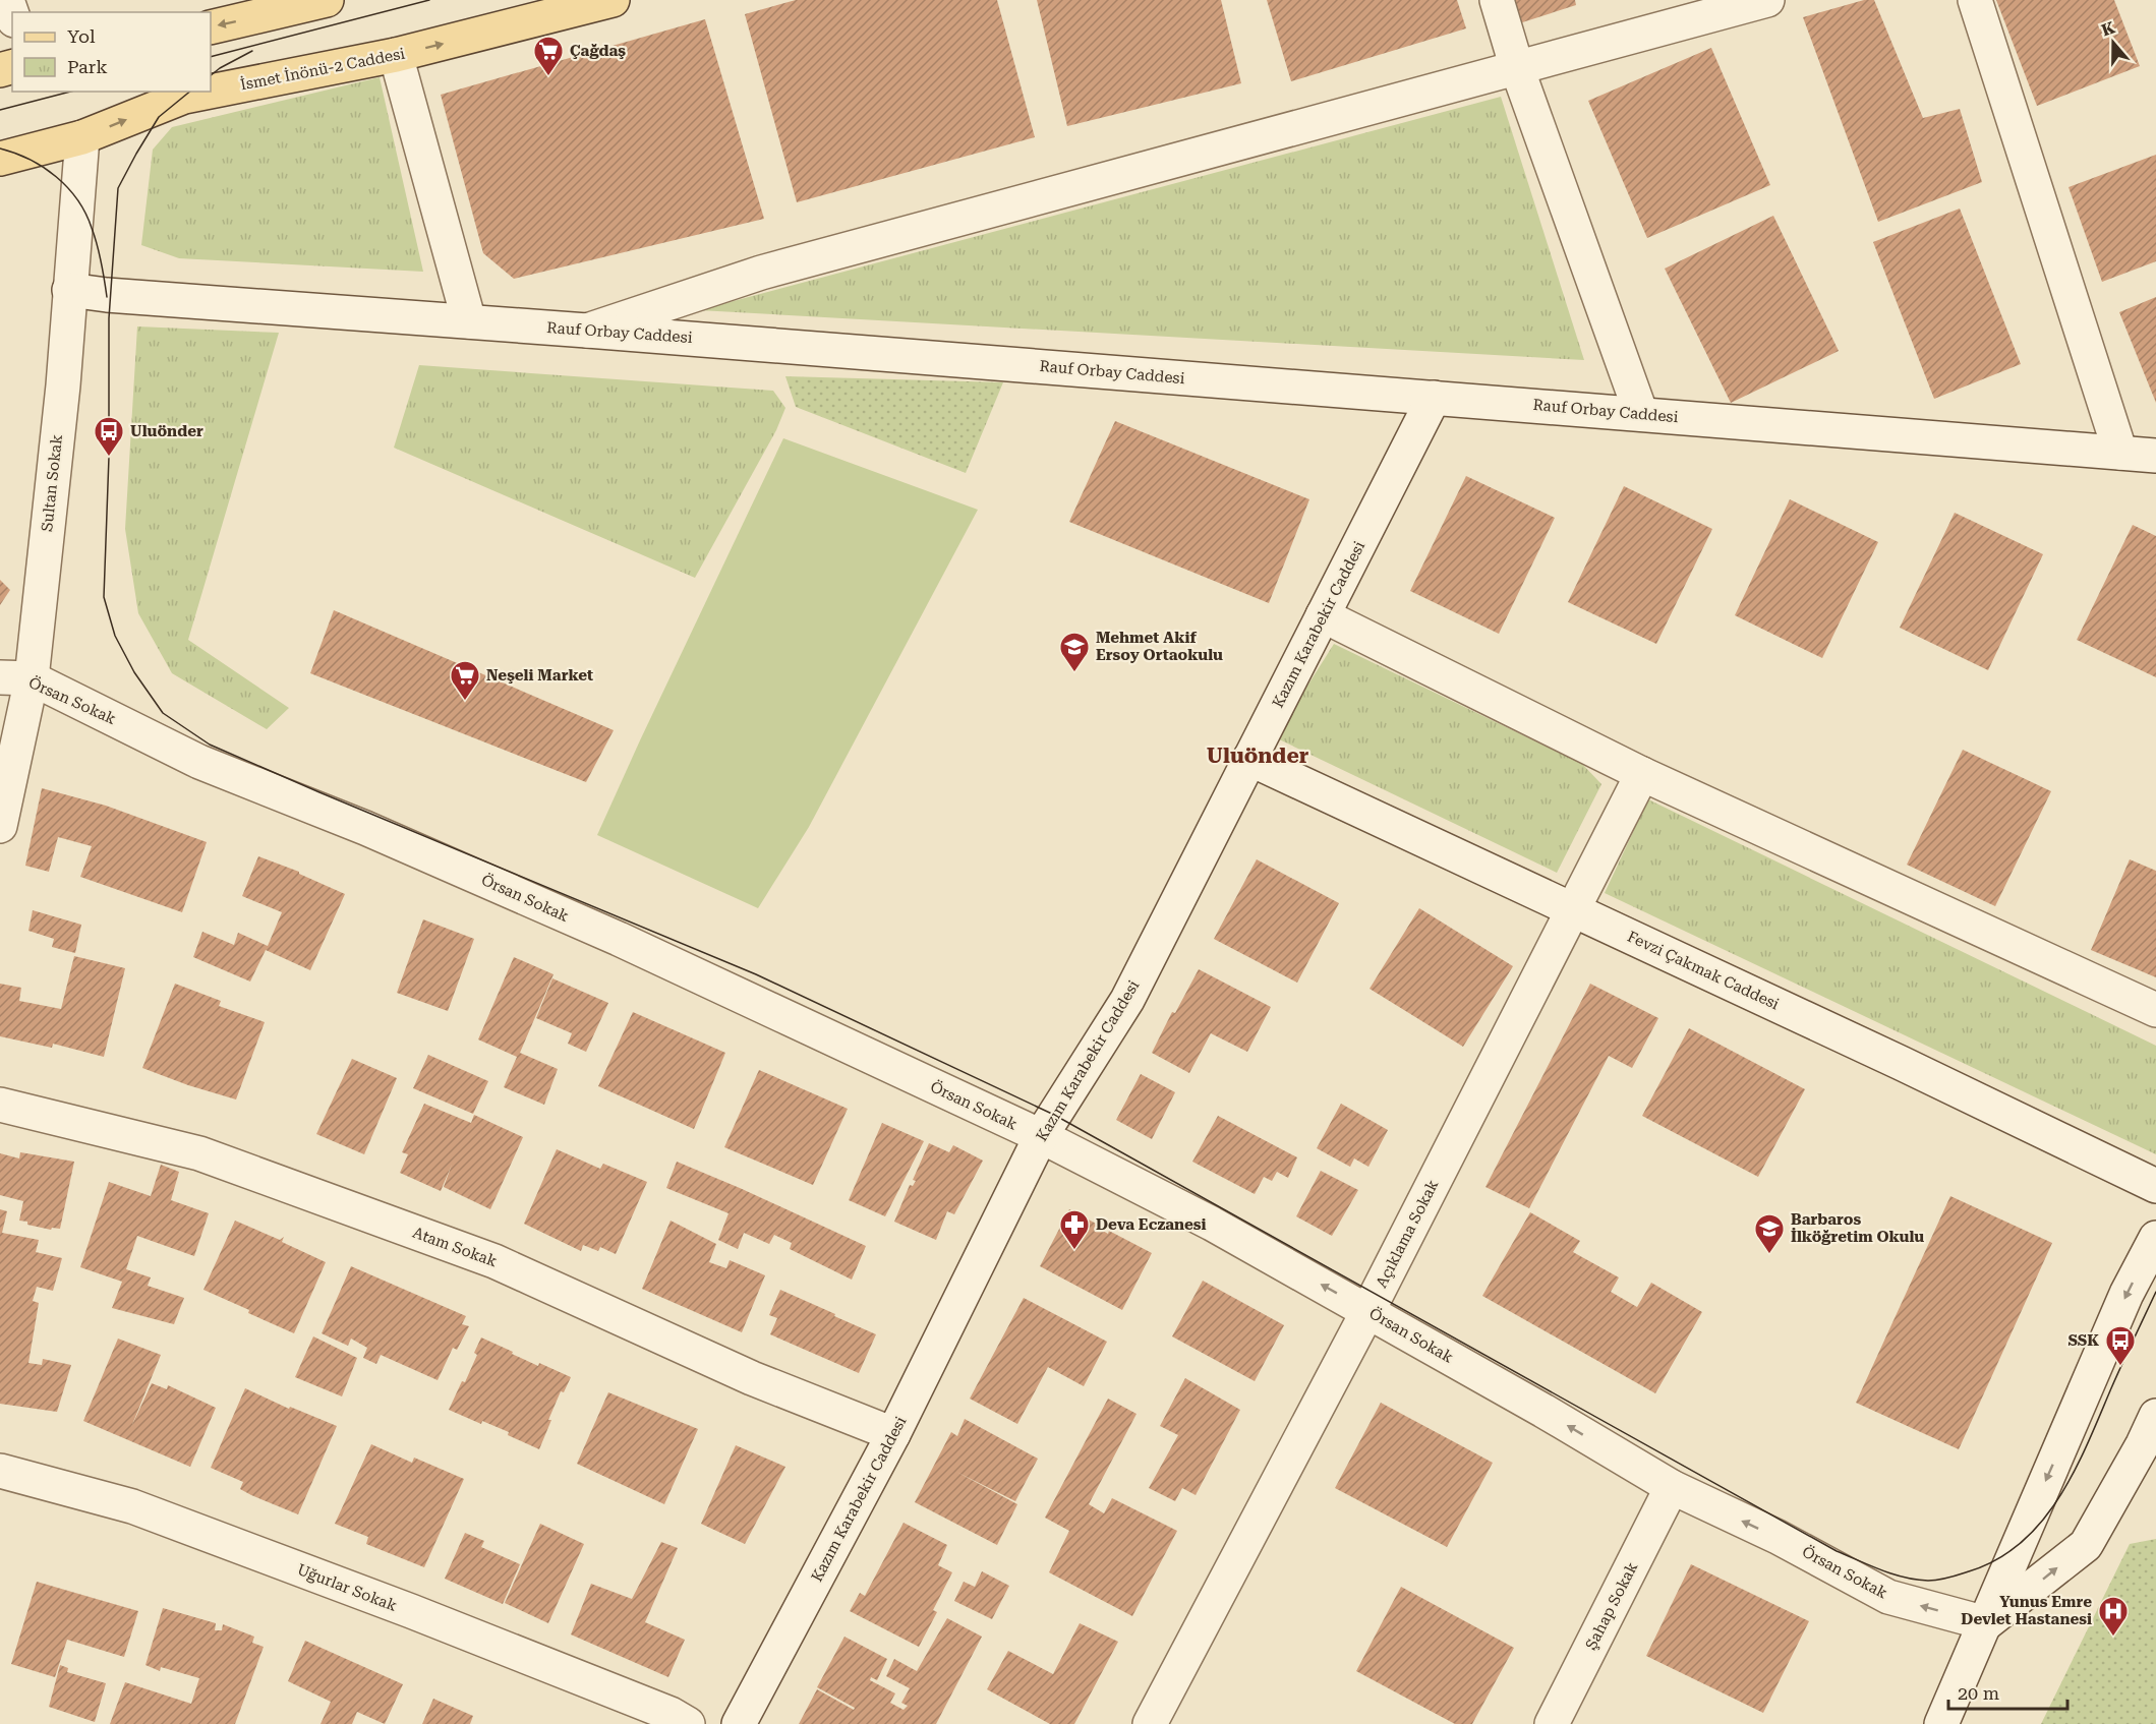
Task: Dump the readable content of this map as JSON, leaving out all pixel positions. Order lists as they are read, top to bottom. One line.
{"streets":{"main road":["İsmet İnönü-2 Caddesi"],"street":["Rauf Orbay Caddesi","Sultan Sokak","Kazım Karabekir Caddesi","Örsan Sokak","Fevzi Çakmak Caddesi","Açıklama Sokak","Atam Sokak","Uğurlar Sokak","Şahap Sokak"]},"crossings":[["İsmet İnönü-2 Caddesi","Sultan Sokak"],["Rauf Orbay Caddesi","Sultan Sokak"],["Rauf Orbay Caddesi","Kazım Karabekir Caddesi"],["Sultan Sokak","Örsan Sokak"],["Kazım Karabekir Caddesi","Örsan Sokak"],["Kazım Karabekir Caddesi","Fevzi Çakmak Caddesi"],["Kazım Karabekir Caddesi","Atam Sokak"],["Örsan Sokak","Açıklama Sokak"],["Örsan Sokak","Şahap Sokak"],["Fevzi Çakmak Caddesi","Açıklama Sokak"]],"one_way":["İsmet İnönü-2 Caddesi","Örsan Sokak"],"districts":["Uluönder"],"places":{"supermarket":["Çağdaş","Neşeli Market"],"bus stop":["Uluönder","SSK"],"school or university":["Mehmet Akif Ersoy Ortaokulu","Barbaros İlköğretim Okulu"],"pharmacy":["Deva Eczanesi"],"hospital":["Yunus Emre Devlet Hastanesi"]},"legend":["Yol","Park"],"scale_bar":"20 m","north":"top"}
